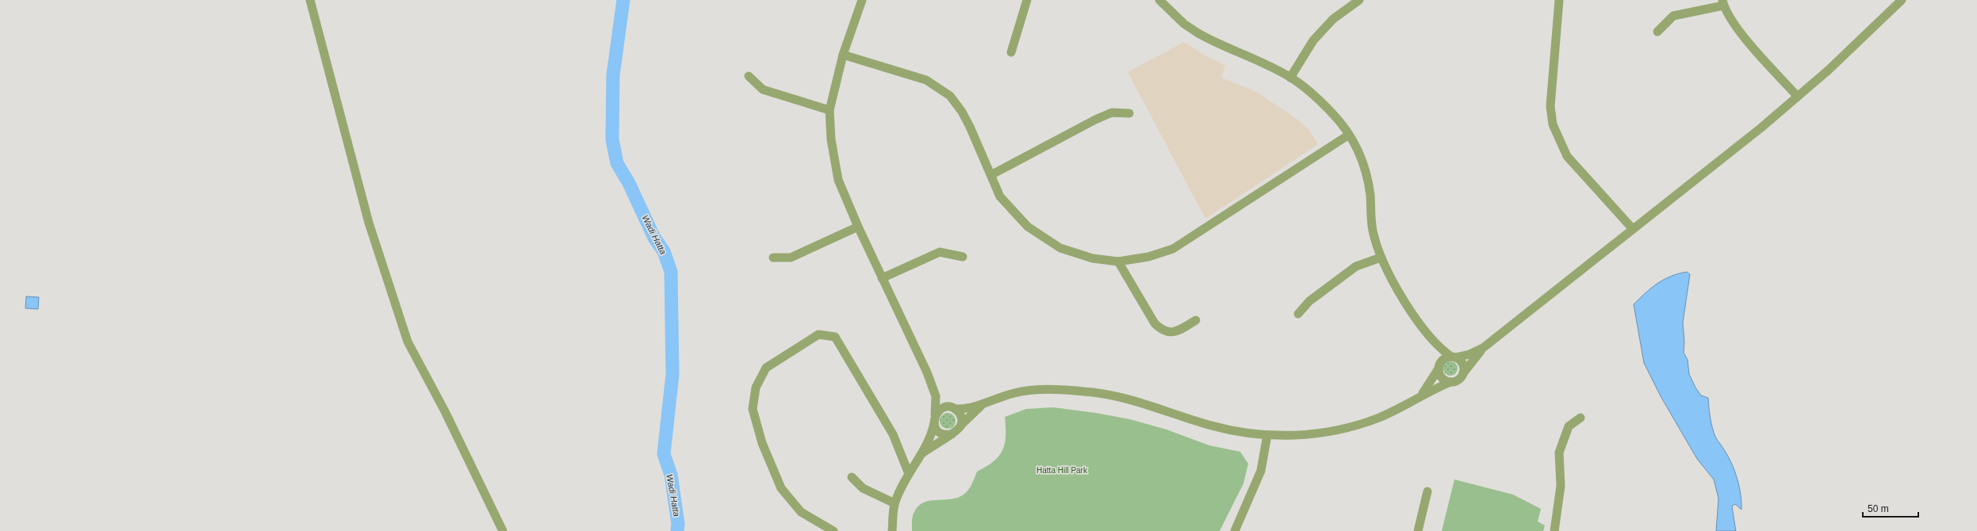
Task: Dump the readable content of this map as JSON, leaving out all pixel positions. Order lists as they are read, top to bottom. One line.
{"water":["Wadi Hatta"],"parks":["Hatta Hill Park"],"scale_bar":"50 m"}
